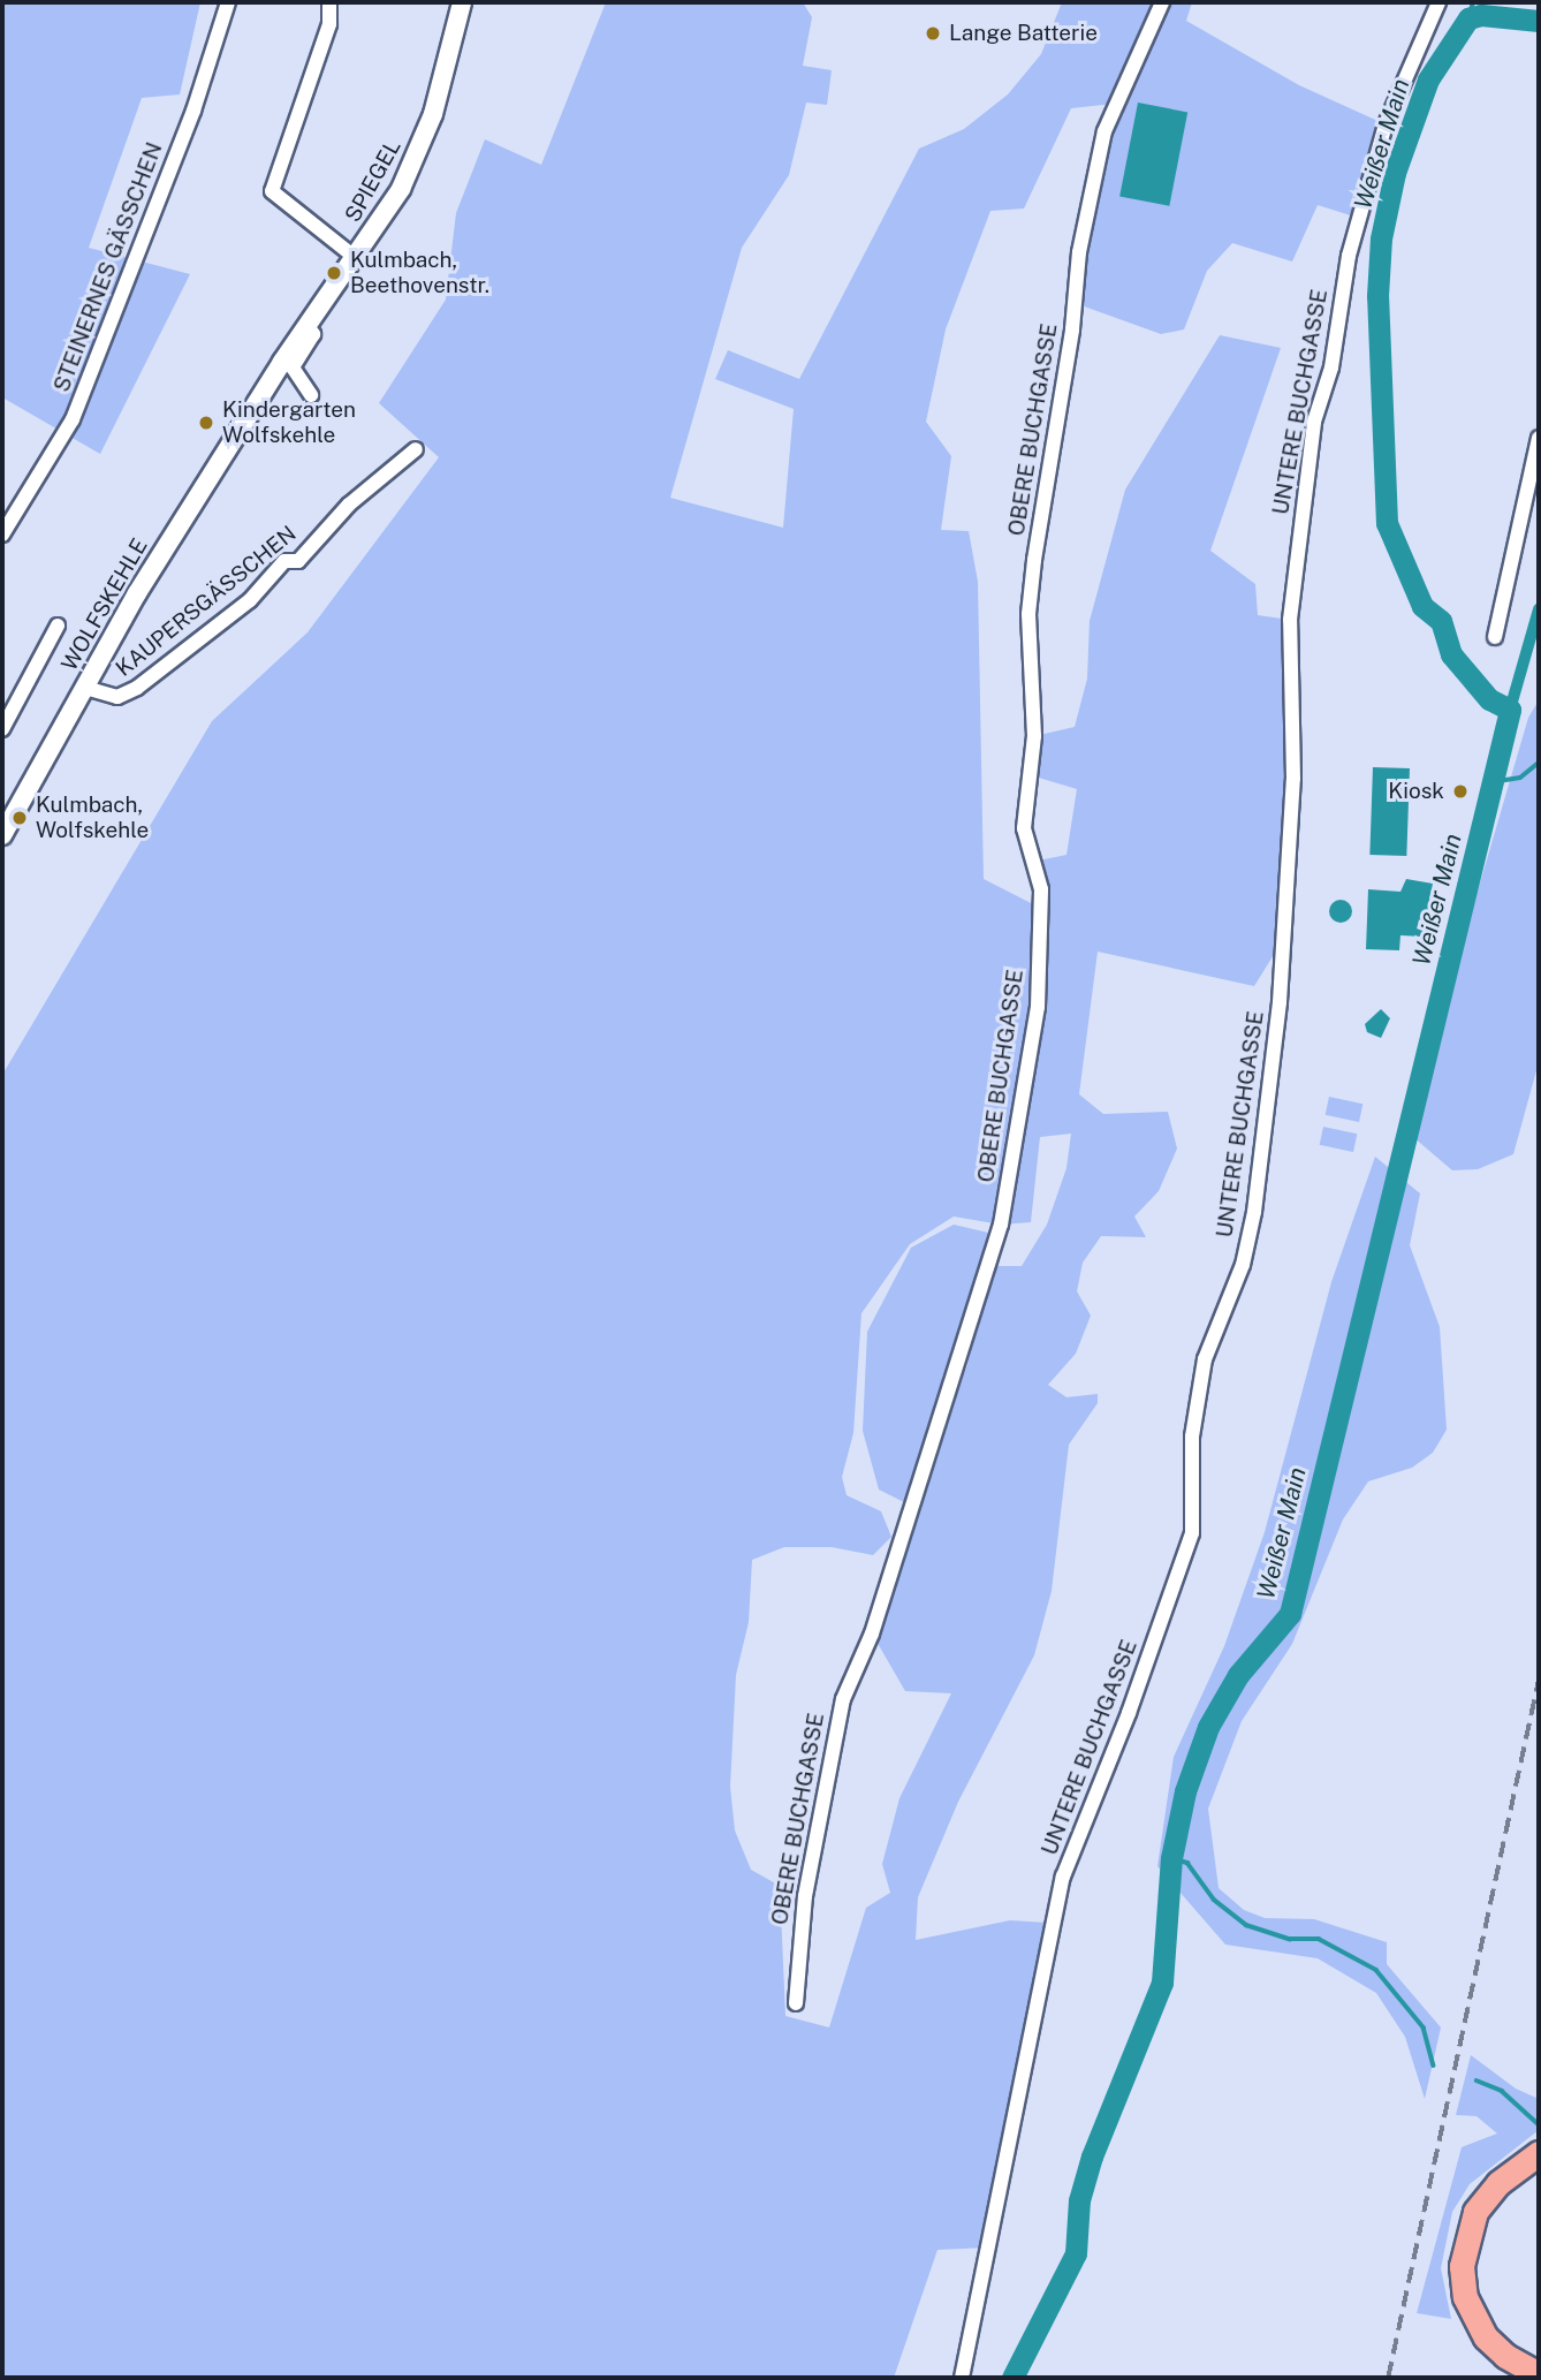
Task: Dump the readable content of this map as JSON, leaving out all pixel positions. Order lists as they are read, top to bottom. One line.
{"streets":{"street":["SPIEGEL","STEINERNES GÄSSCHEN","UNTERE BUCHGASSE","OBERE BUCHGASSE","KAUPERSGÄSSCHEN","WOLFSKEHLE"]},"crossings":[["SPIEGEL","WOLFSKEHLE"],["KAUPERSGÄSSCHEN","WOLFSKEHLE"]],"water":["Weißer Main"],"places":["Lange Batterie","Kulmbach, Beethovenstr.","Kindergarten Wolfskehle","Kiosk","Kulmbach, Wolfskehle"]}
